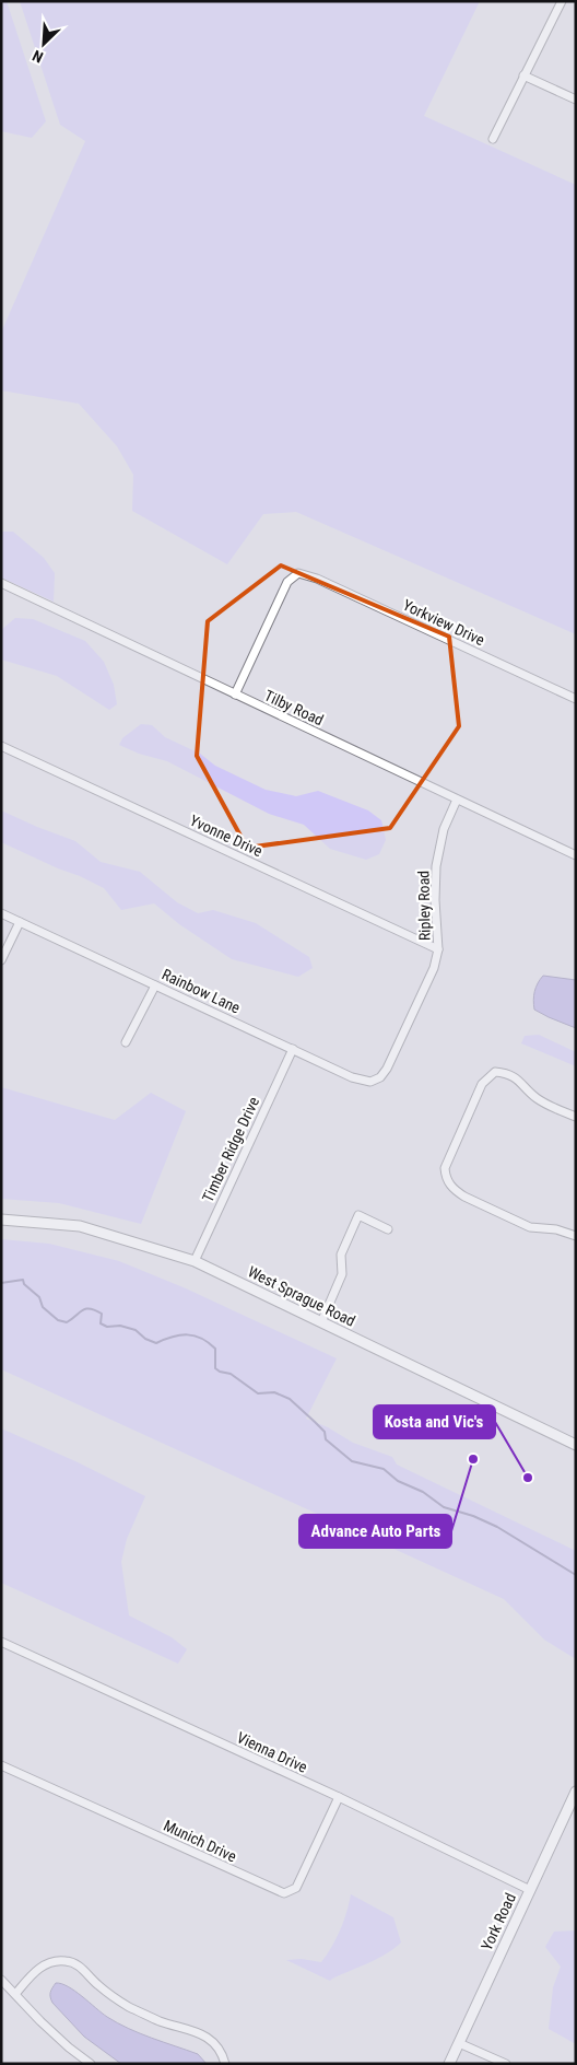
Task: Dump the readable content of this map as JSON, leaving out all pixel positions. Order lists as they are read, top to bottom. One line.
{"streets":{"street":["Yorkview Drive","Tilby Road","Yvonne Drive","Ripley Road","Rainbow Lane","Timber Ridge Drive","West Sprague Road","Vienna Drive","Munich Drive","York Road"]},"crossings":[["Yorkview Drive","Tilby Road"],["Tilby Road","Ripley Road"],["Yvonne Drive","Ripley Road"],["Ripley Road","Rainbow Lane"],["Rainbow Lane","Timber Ridge Drive"],["Timber Ridge Drive","West Sprague Road"],["Vienna Drive","Munich Drive"],["Vienna Drive","York Road"]],"places":["Advance Auto Parts","Kosta and Vic's"],"north":"bottom left"}
